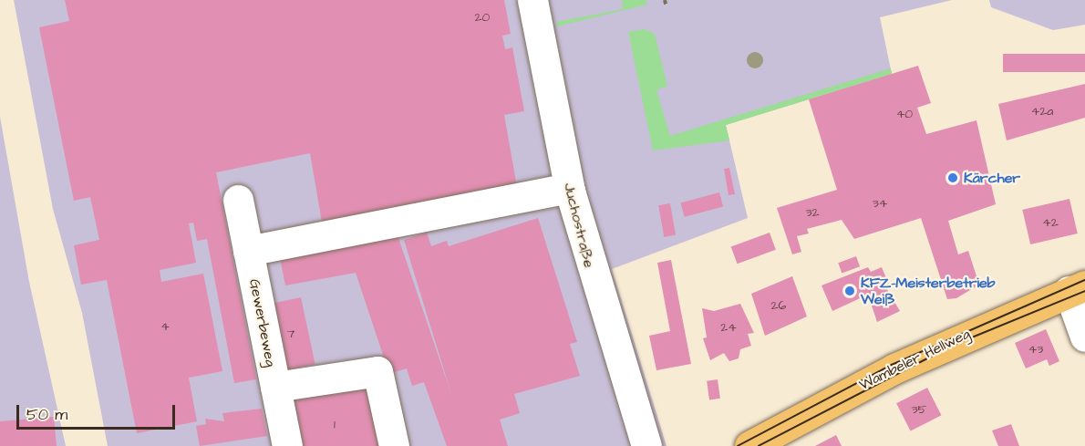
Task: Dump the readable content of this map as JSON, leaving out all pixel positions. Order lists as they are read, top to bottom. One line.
{"streets":{"main road":["Wambeler Hellweg"],"street":["Juchostraße","Gewerbeweg"]},"places":["Kärcher","KFZ-Meisterbetrieb Weiß"],"house_numbers":["20","42a","40","34","32","42","26","4","24","7","43","35","1"],"scale_bar":"50 m"}
